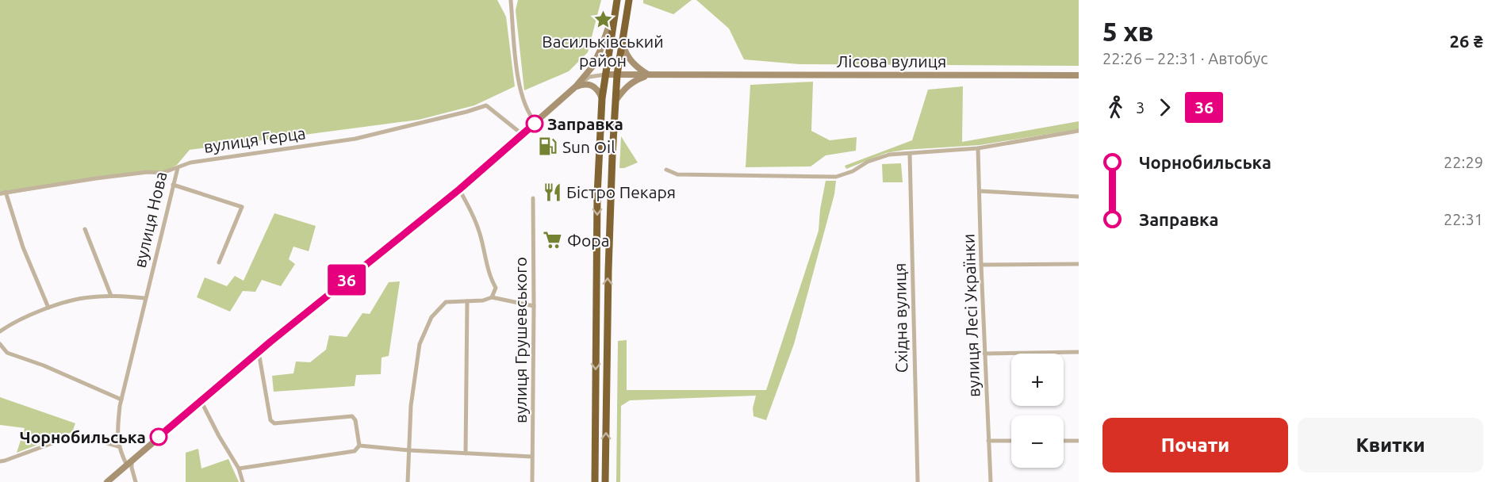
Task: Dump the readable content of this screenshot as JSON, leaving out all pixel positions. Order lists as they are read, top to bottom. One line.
{"streets":{"street":["Лісова вулиця","вулиця Герца","вулиця Нова","вулиця Лесі Українки","Східна вулиця","вулиця Грушевського"]},"crossings":[["вулиця Герца","вулиця Нова"]],"places":{"place":["Васильківський район"],"other":["Заправка","Чорнобильська"],"fuel station":["Sun Oil"],"restaurant":["Бістро Пекаря"],"supermarket":["Фора"]},"lines":["bus line 36"],"page":{"on_map":"36","heading":["5 хв","22:26 – 22:31 · Автобус","26 ₴"],"legs":["3","36"],"list":[{"name":"Чорнобильська","value":"22:29"},{"name":"Заправка","value":"22:31"}],"map_buttons":["+","−"],"buttons":["Почати","Квитки"]}}
